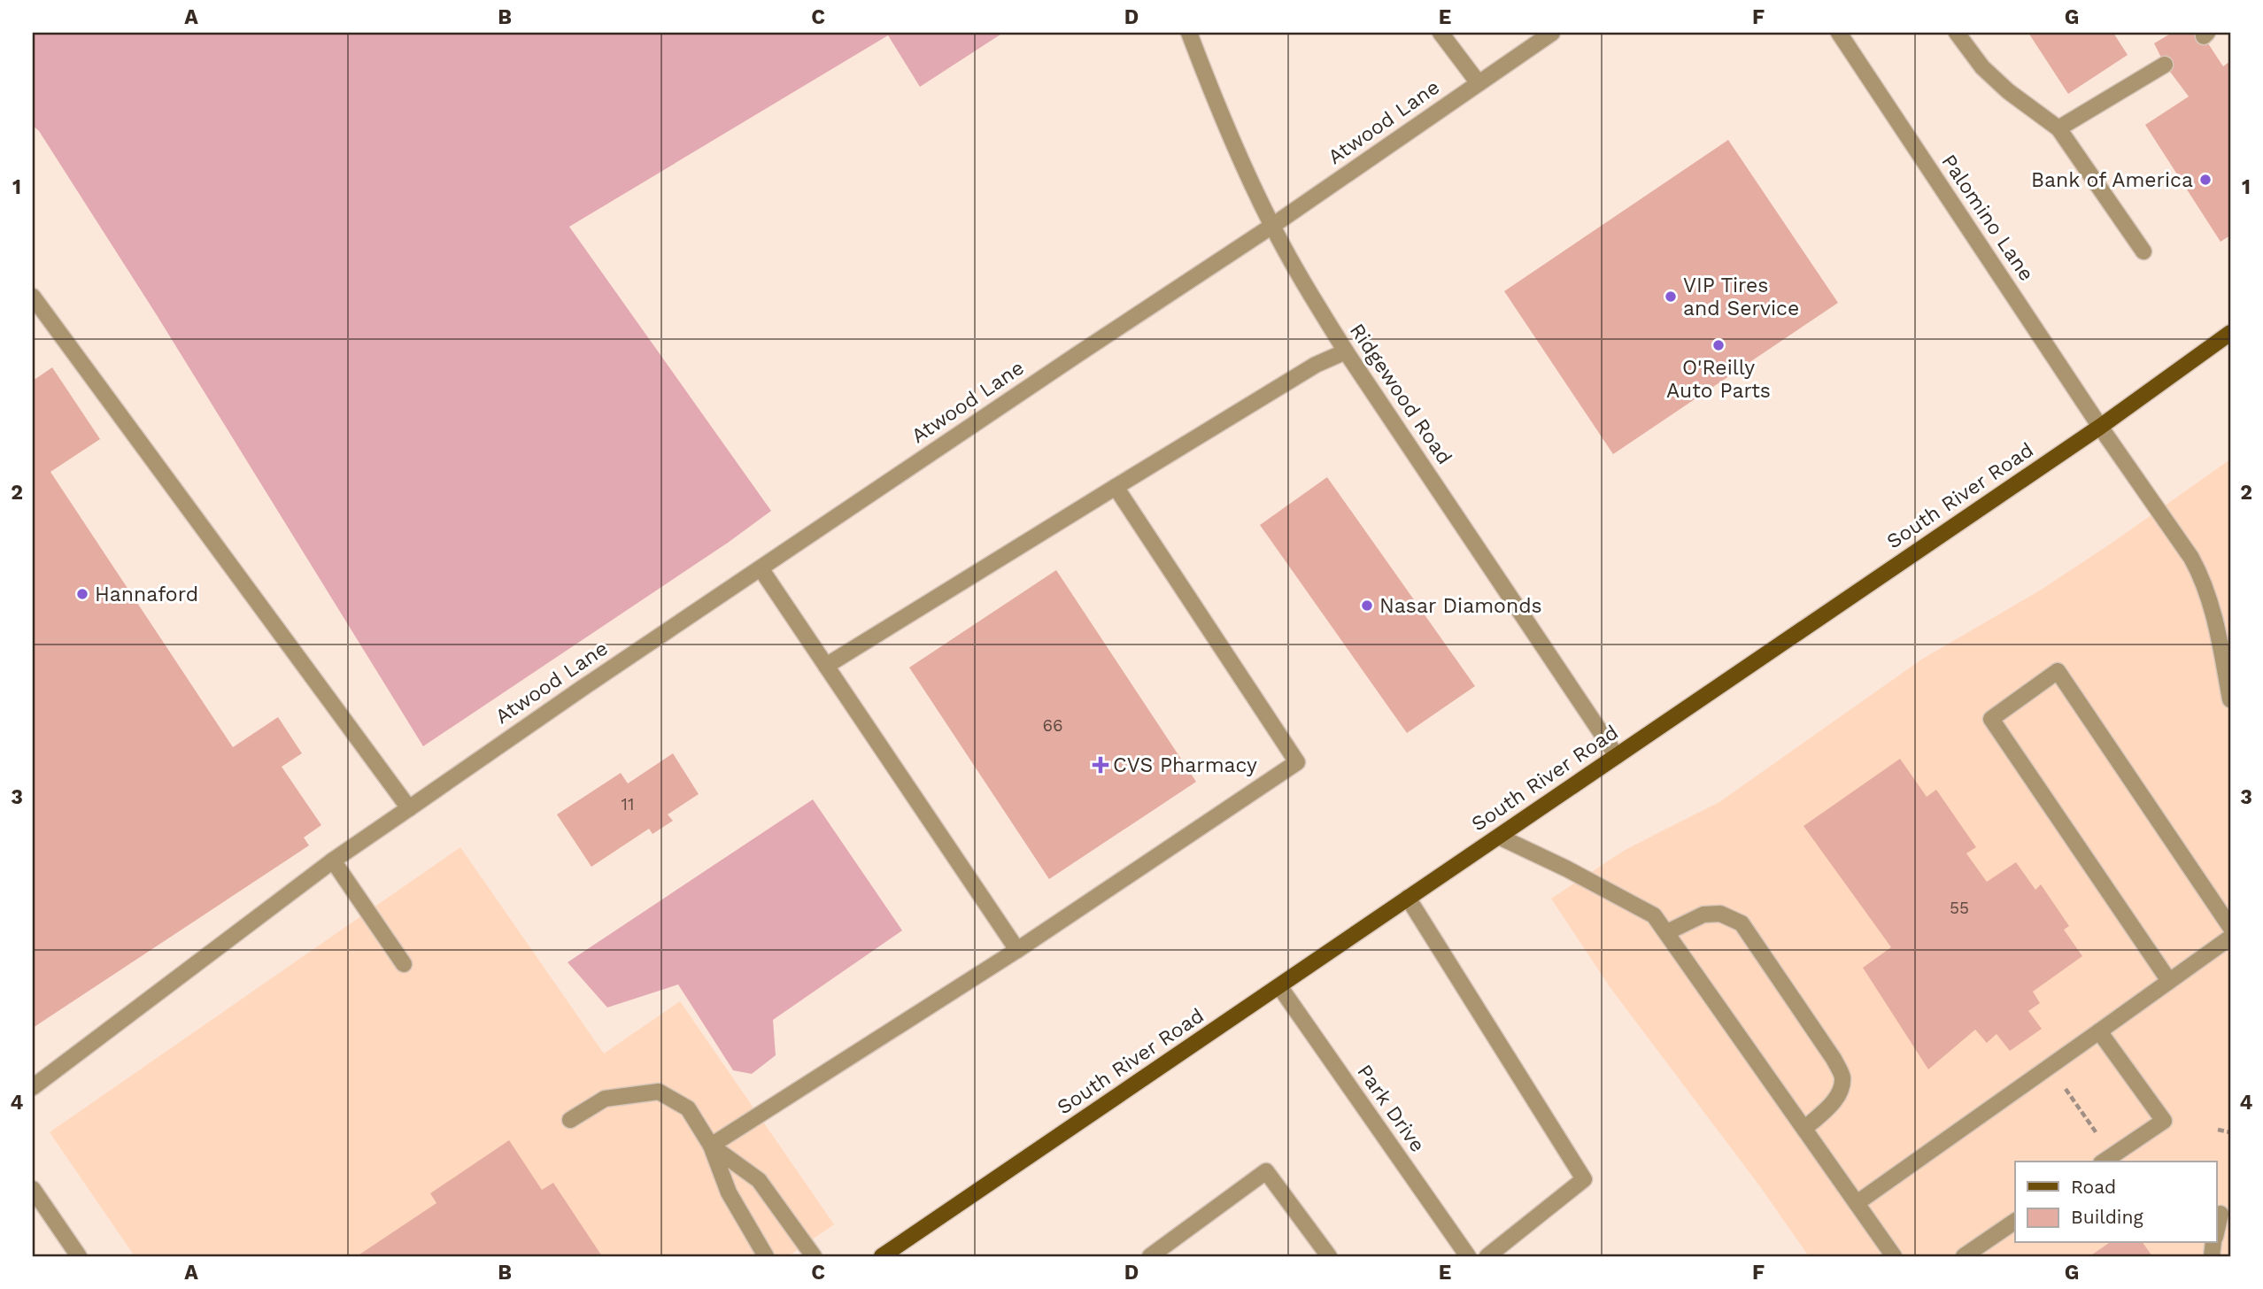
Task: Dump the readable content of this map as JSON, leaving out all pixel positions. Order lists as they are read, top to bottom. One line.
{"streets":{"main road":["South River Road"],"street":["Atwood Lane","Palomino Lane","Ridgewood Road","Park Drive"]},"crossings":[["Atwood Lane","Ridgewood Road"],["Palomino Lane","South River Road"],["Ridgewood Road","South River Road"],["South River Road","Park Drive"]],"places":{"other":["Bank of America","VIP Tires and Service","O'Reilly Auto Parts","Hannaford","Nasar Diamonds"],"health":["CVS Pharmacy"]},"house_numbers":["66","11","55"],"legend":["Road","Building"],"grid":{"columns":["A","B","C","D","E","F","G"],"rows":["1","2","3","4"]}}
